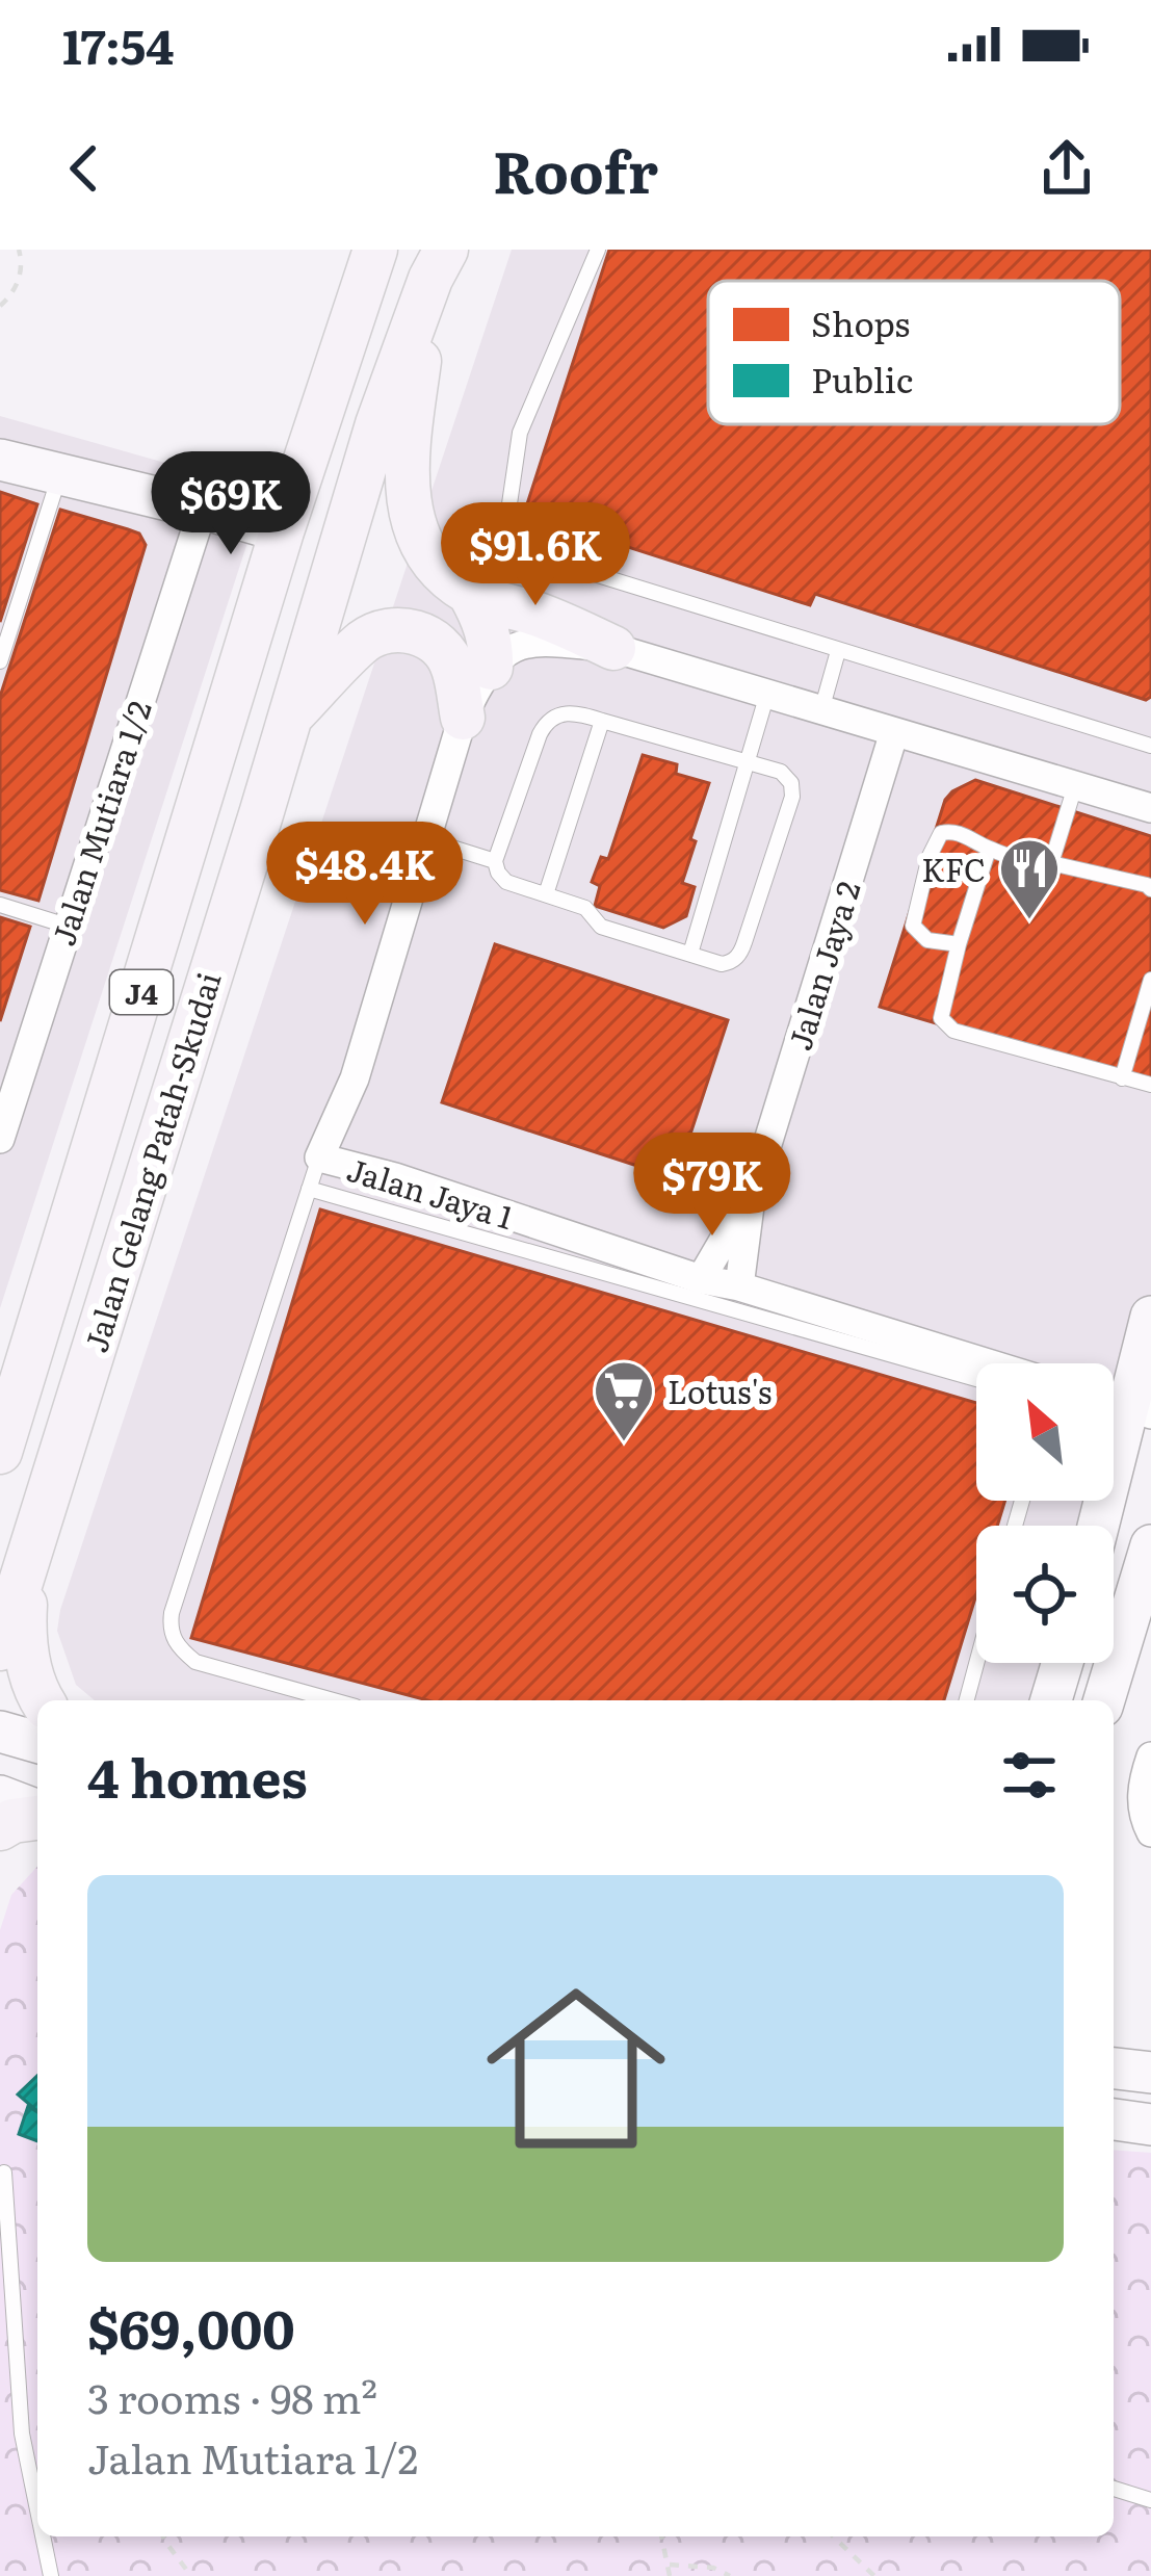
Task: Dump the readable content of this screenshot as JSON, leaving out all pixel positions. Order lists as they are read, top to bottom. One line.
{"streets":{"main road":["J4","Jalan Gelang Patah-Skudai"],"street":["Jalan Mutiara 1/2","Jalan Jaya 2","Jalan Jaya 1"]},"crossings":[["Jalan Jaya 2","Jalan Jaya 1"]],"places":{"restaurant":["KFC"],"supermarket":["Lotus's"]},"legend":["Shops","Public"],"north":"top left","page":{"status":"17:54","header":"Roofr","price":["$69K","$91.6K","$48.4K","$79K"],"heading":"4 homes","list":[{"name":"$69,000","note":"3 rooms · 98 m² · Jalan Mutiara 1/2"}]}}
